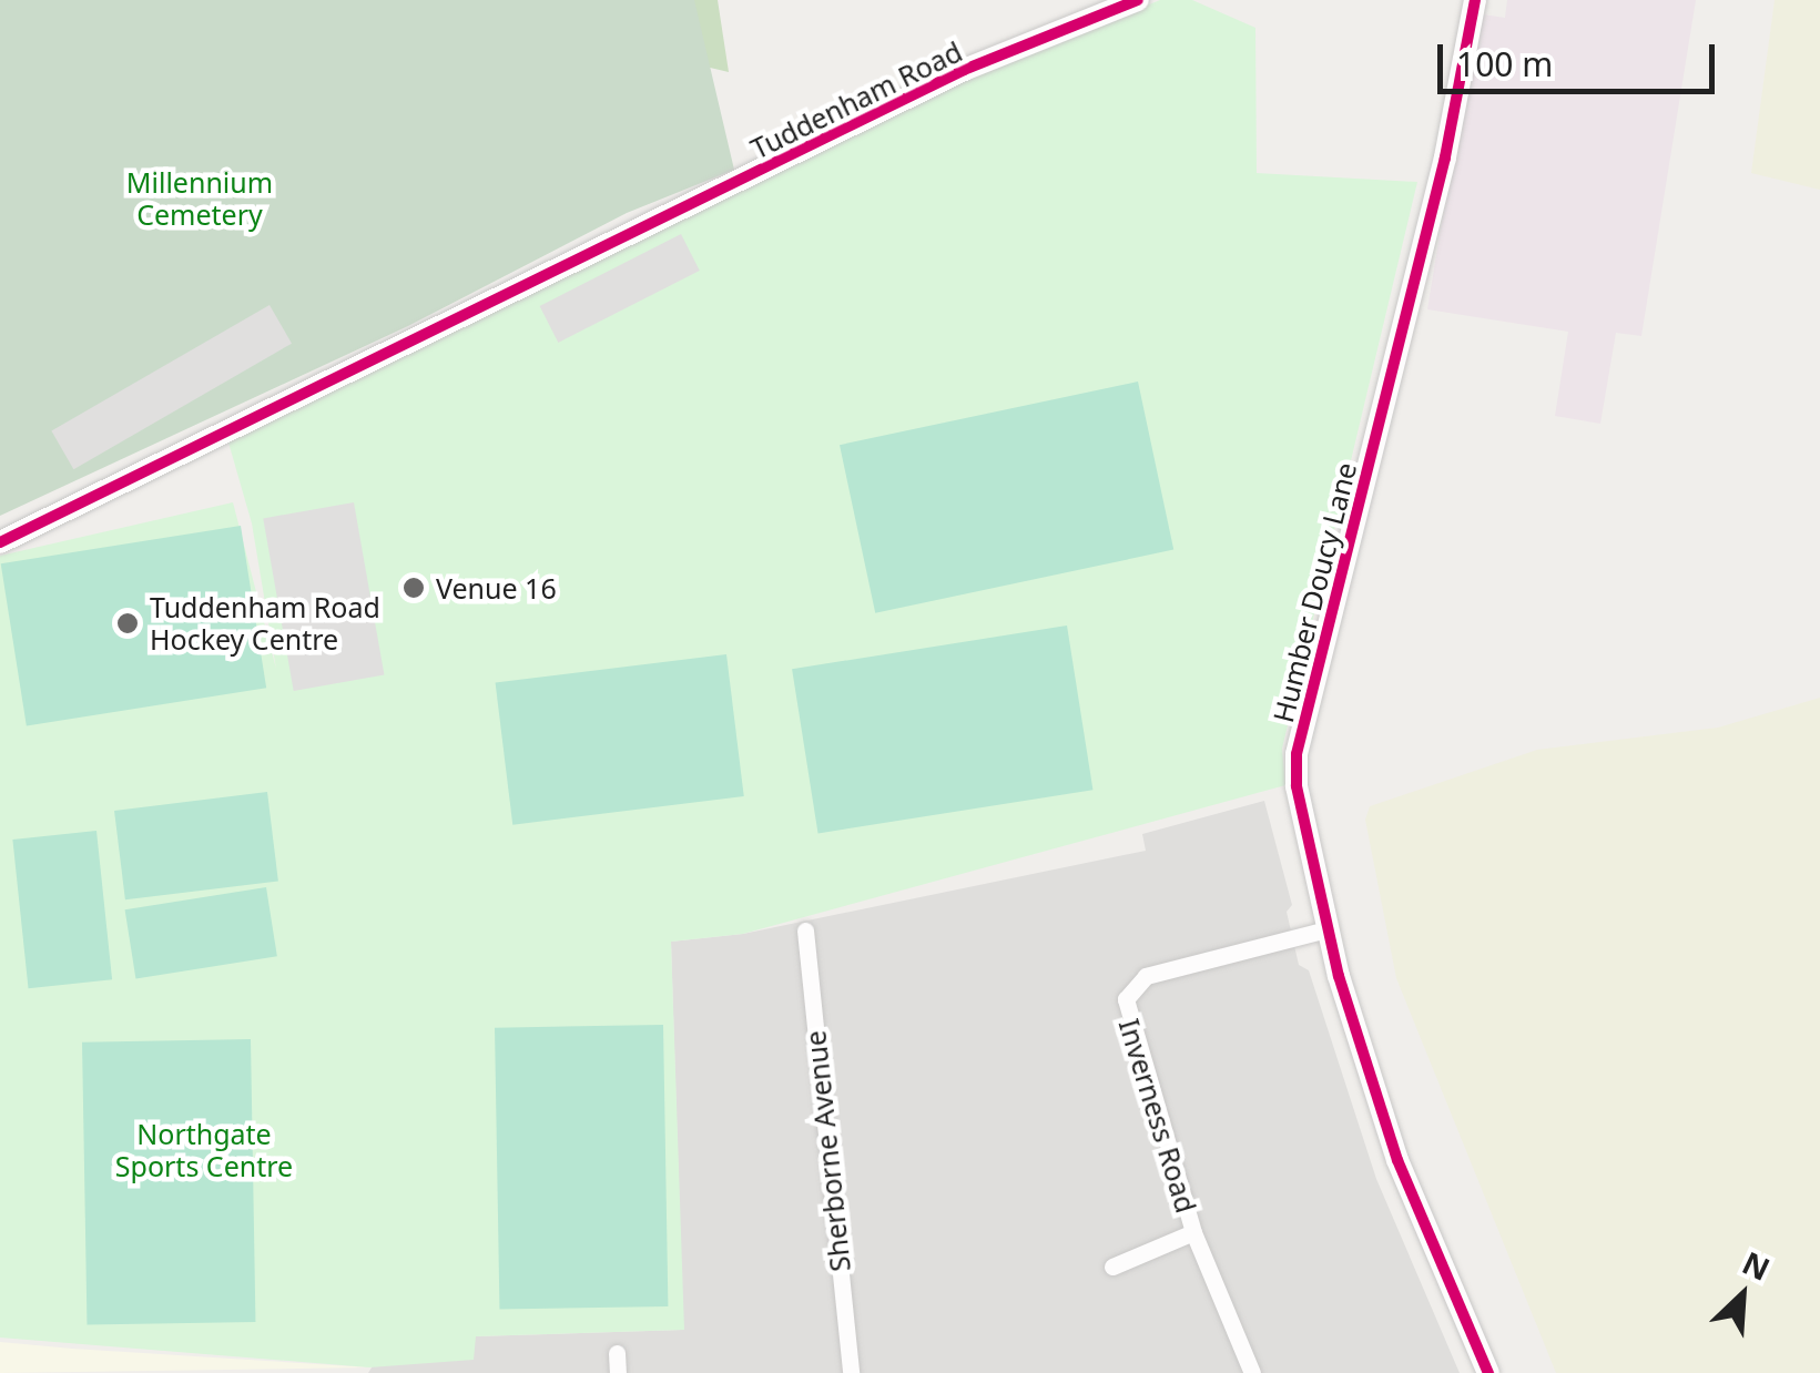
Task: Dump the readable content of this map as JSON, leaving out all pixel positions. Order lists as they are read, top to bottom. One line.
{"streets":{"street":["Tuddenham Road","Humber Doucy Lane","Inverness Road","Sherborne Avenue"]},"crossings":[["Humber Doucy Lane","Inverness Road"]],"parks":["Millennium Cemetery","Northgate Sports Centre"],"places":["Venue 16","Tuddenham Road Hockey Centre"],"scale_bar":"100 m","north":"top right"}
